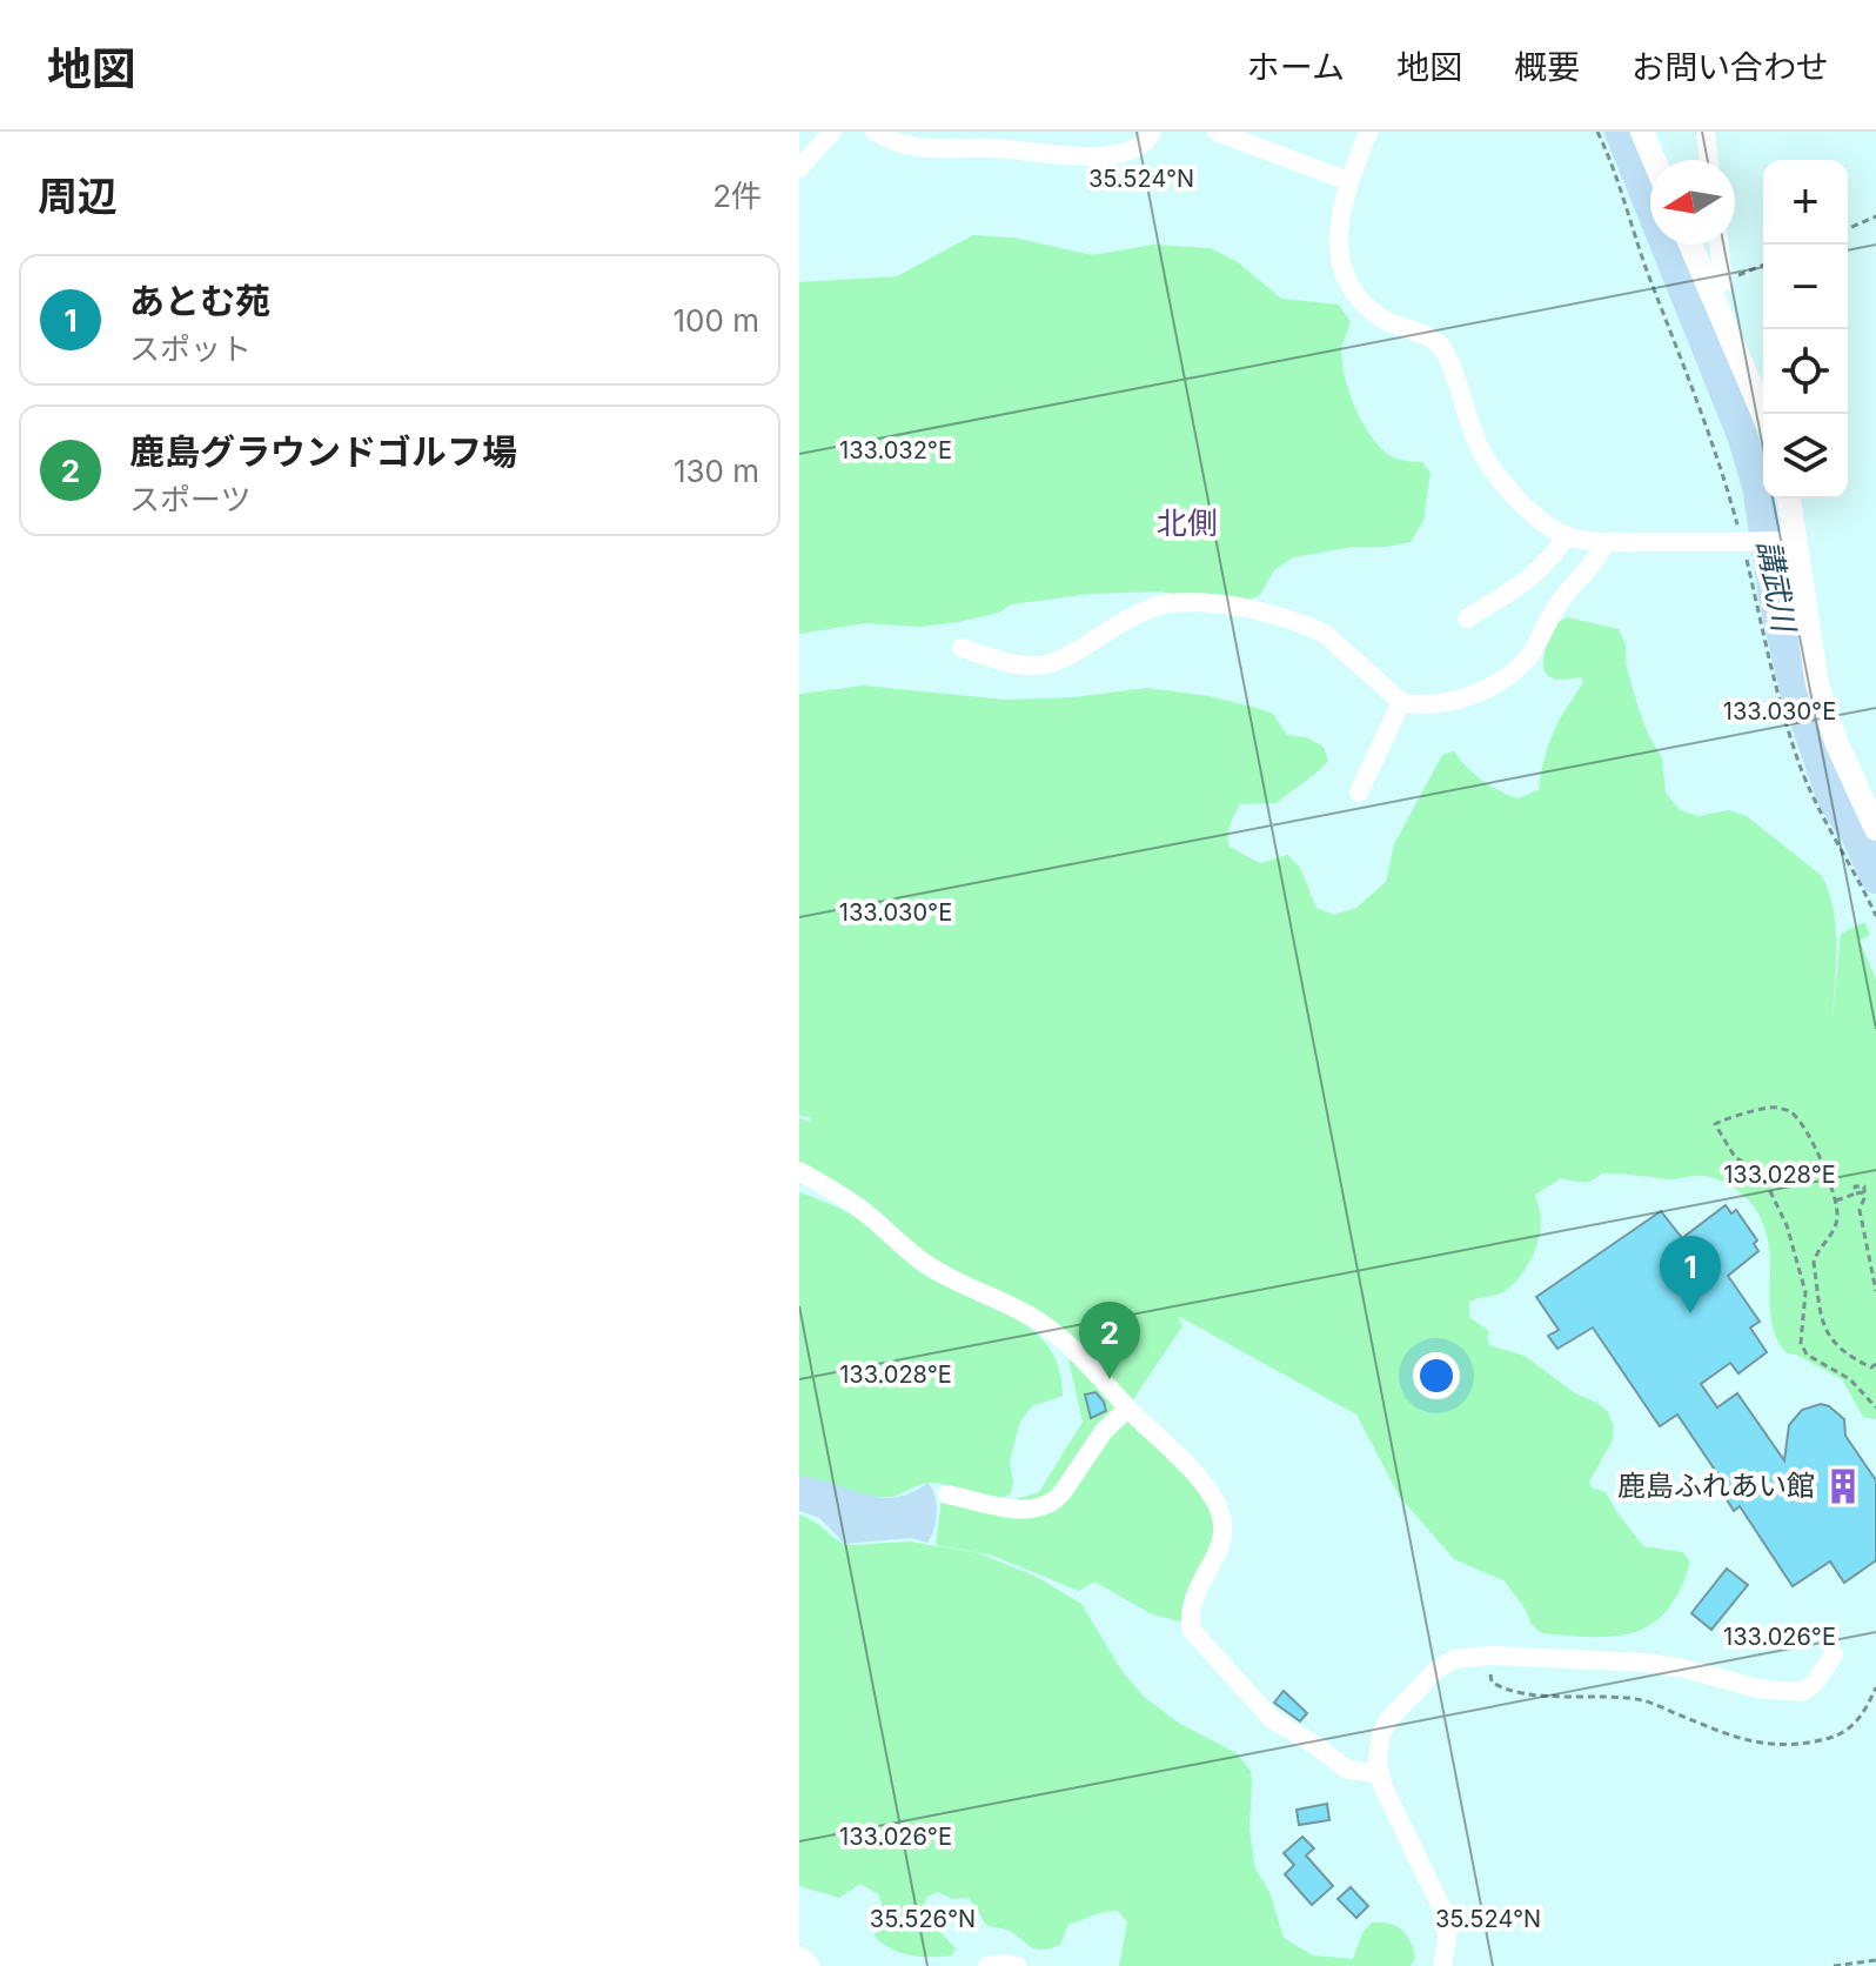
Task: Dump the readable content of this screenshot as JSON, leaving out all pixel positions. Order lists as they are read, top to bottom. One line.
{"districts":["北側"],"water":["講武川"],"places":{"building":["鹿島ふれあい館"]},"north":"left","page":{"header":"地図","nav":["ホーム","地図","概要","お問い合わせ"],"heading":["周辺","2件"],"map_buttons":["+","−"],"list":[{"mark":"1","name":"あとむ苑","note":"スポット","value":"100 m"},{"mark":"2","name":"鹿島グラウンドゴルフ場","note":"スポーツ","value":"130 m"}],"pins":["1","2"]},"coordinates":["35.524°N","133.032°E","133.030°E","133.028°E","133.026°E","35.526°N"]}
